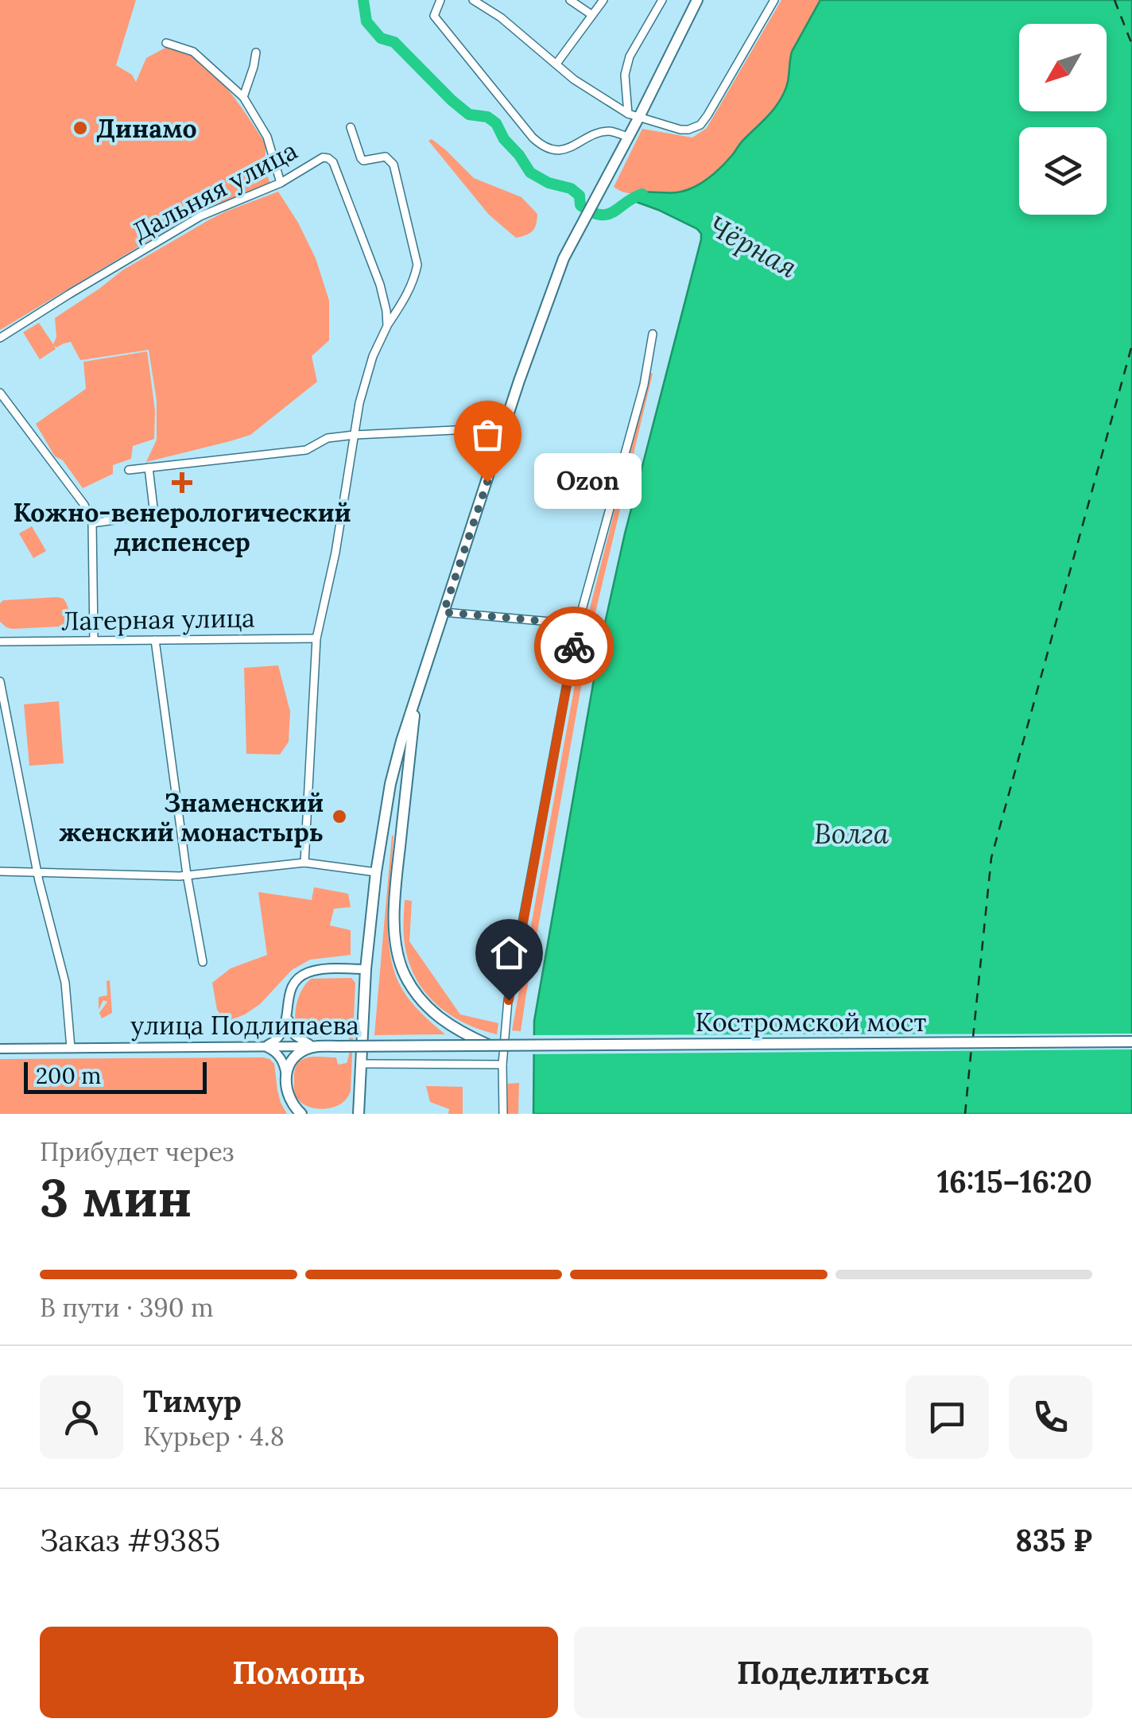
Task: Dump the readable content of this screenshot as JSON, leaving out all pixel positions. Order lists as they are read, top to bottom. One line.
{"streets":{"highway":["Костромской мост","улица Подлипаева"],"street":["Дальняя улица","Лагерная улица"]},"crossings":[["Костромской мост","улица Подлипаева"]],"water":["Чёрная","Волга"],"places":{"other":["Динамо","Ozon","Знаменский женский монастырь"],"health":["Кожно-венерологический диспенсер"]},"scale_bar":"200 m","north":"bottom left","page":{"bubble":"Ozon","scale":"200 m","heading":["3 мин","Прибудет через","16:15–16:20"],"panel":["Тимур","Курьер · 4.8","Заказ #9385","835 ₽"],"bar":"В пути · 390 m","buttons":["Помощь","Поделиться"]}}
